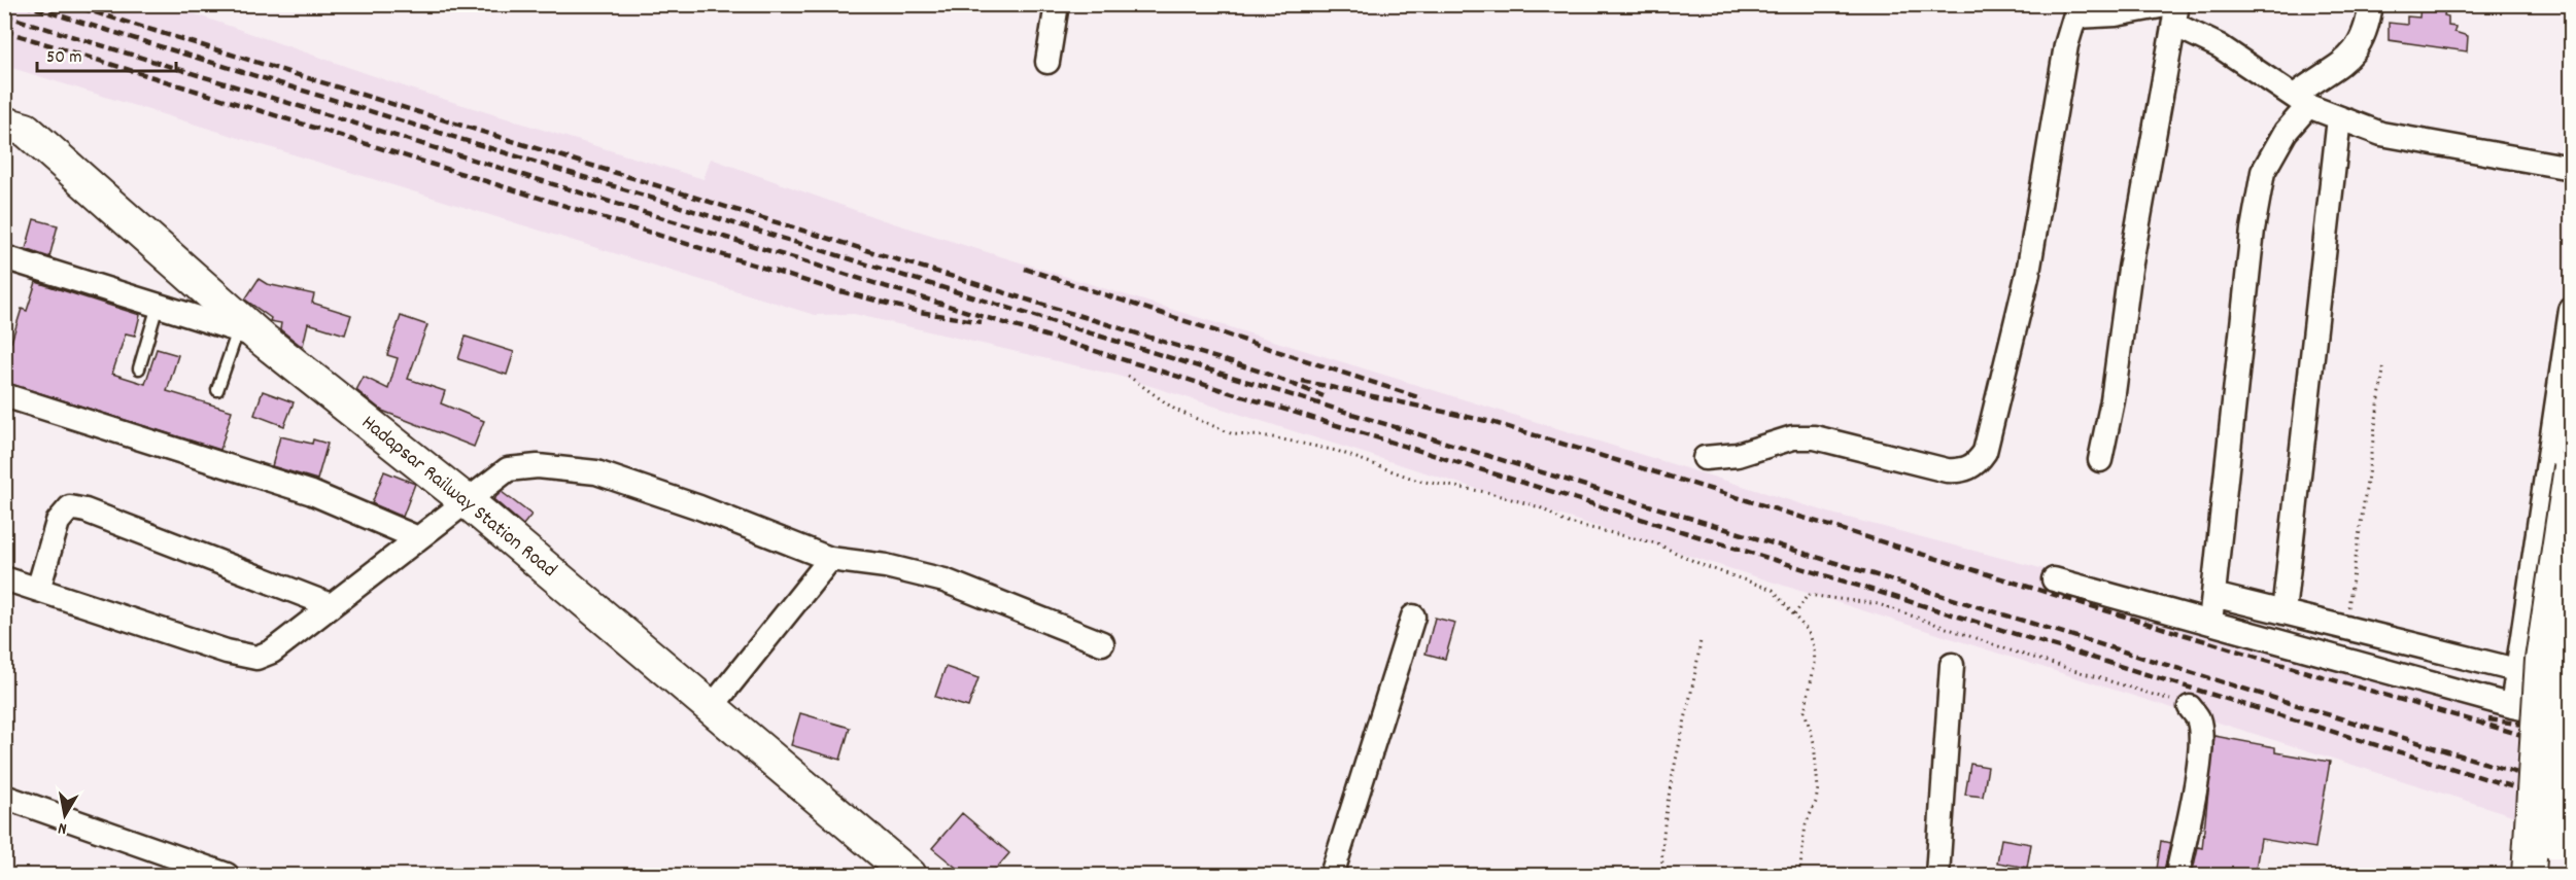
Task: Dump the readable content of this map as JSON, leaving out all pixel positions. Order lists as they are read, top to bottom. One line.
{"streets":{"street":["Hadapsar Railway Station Road"]},"scale_bar":"50 m","north":"bottom"}
